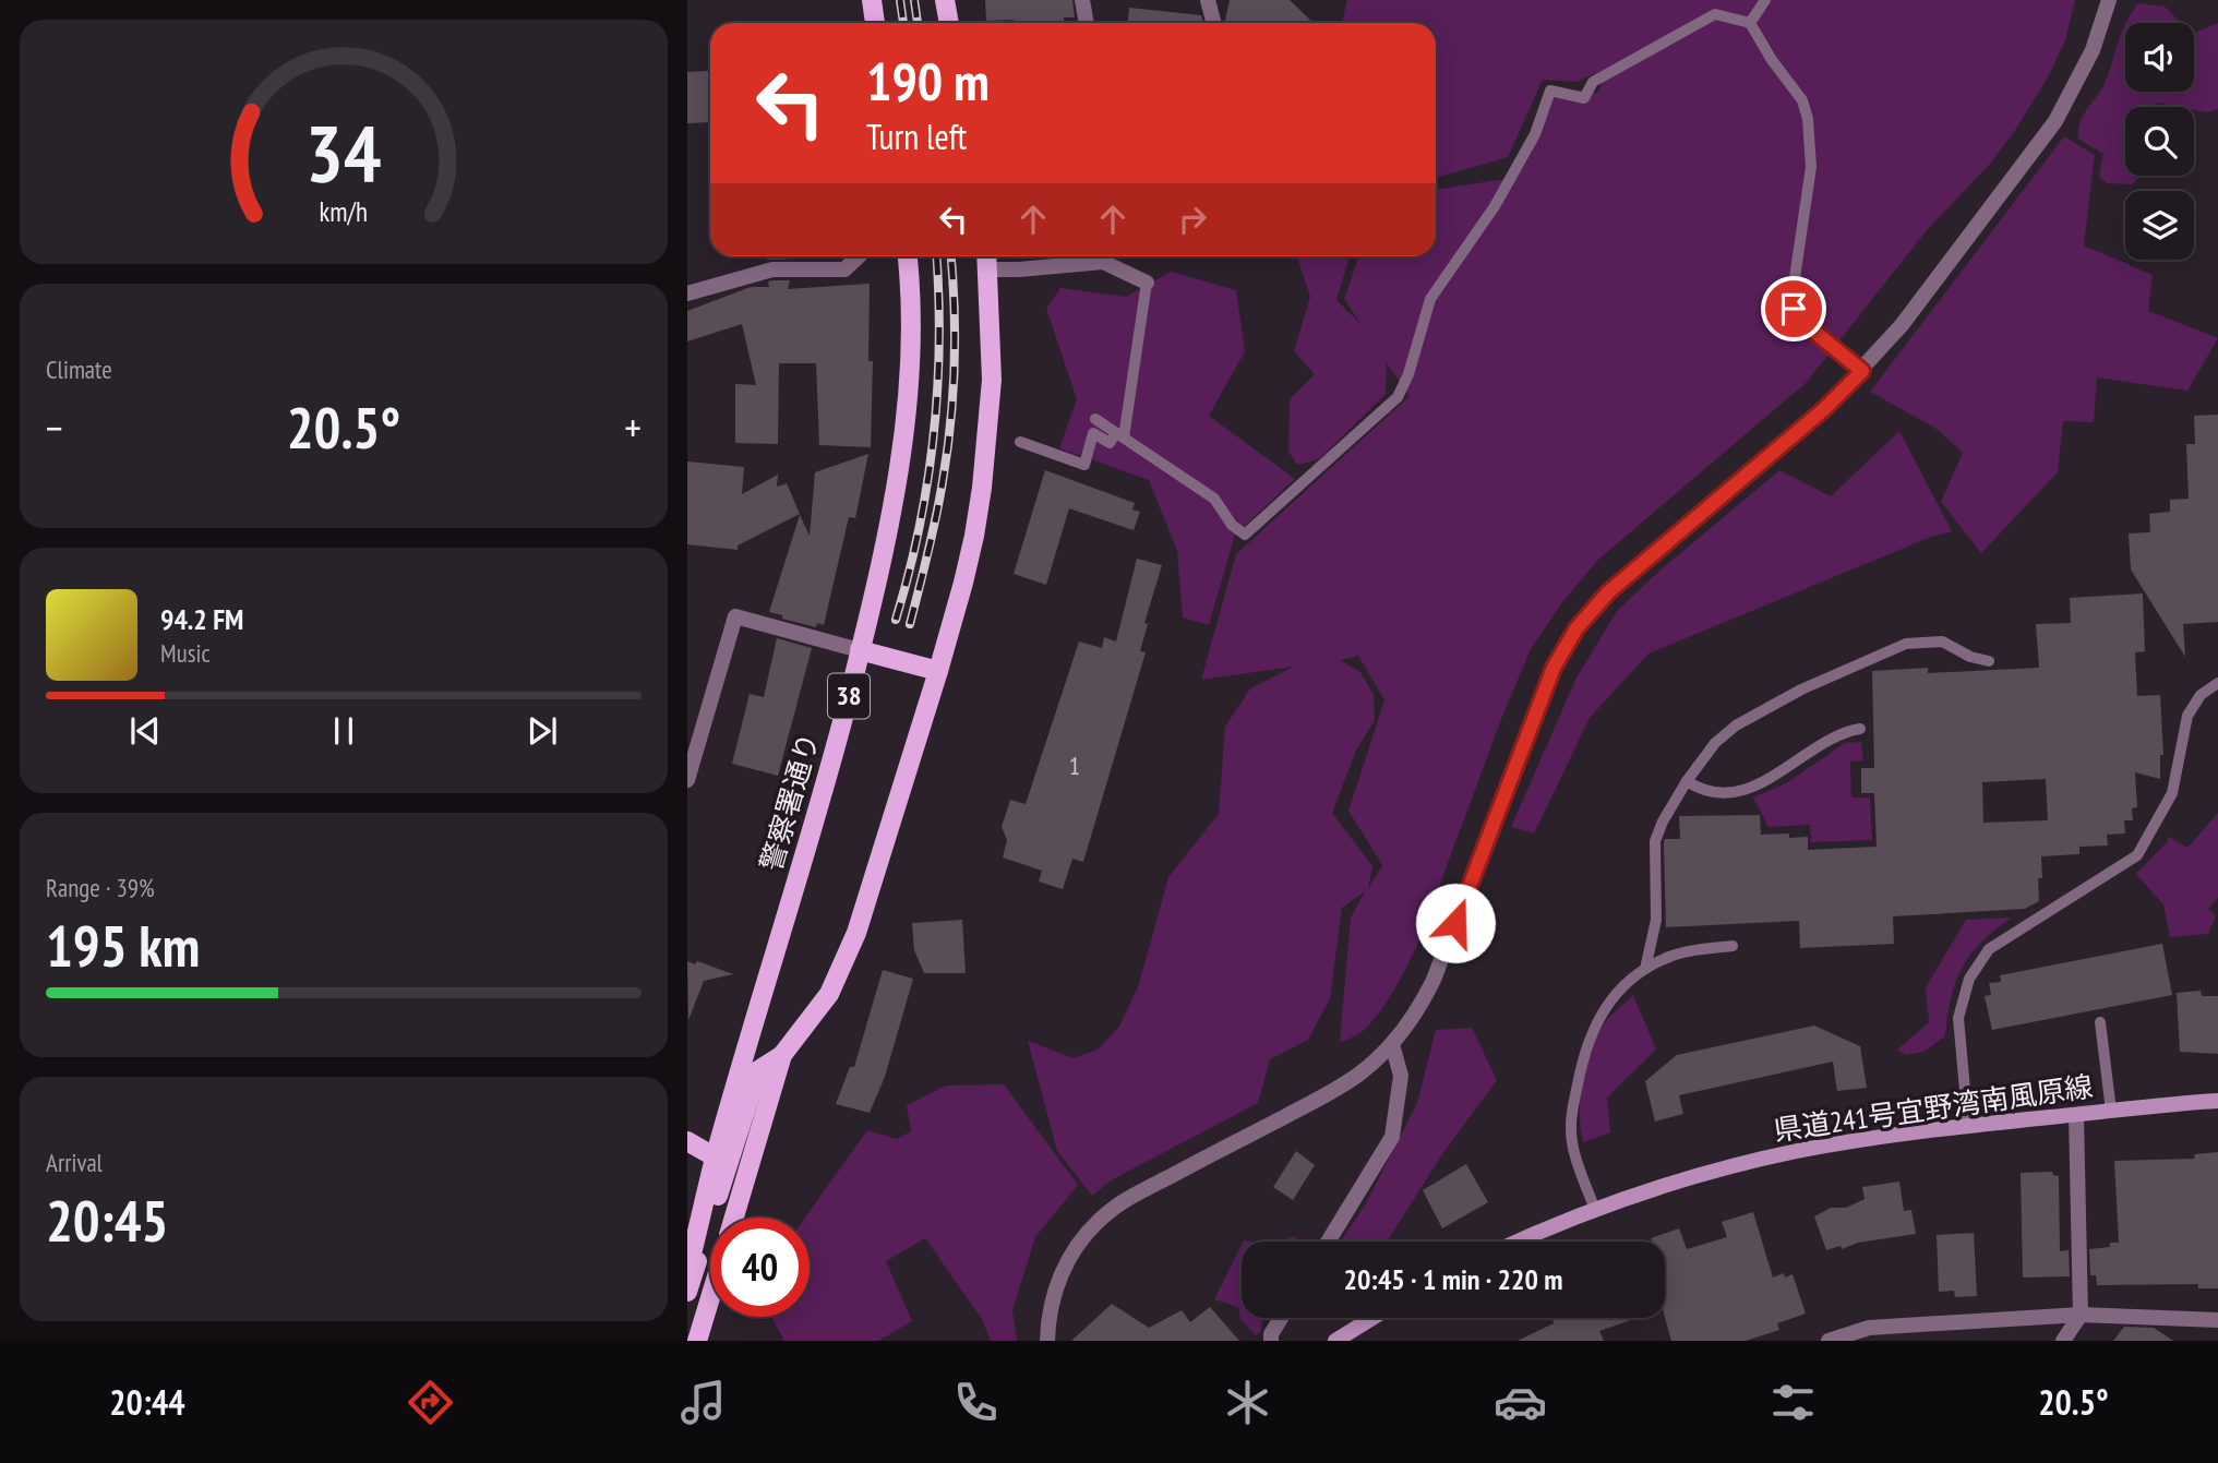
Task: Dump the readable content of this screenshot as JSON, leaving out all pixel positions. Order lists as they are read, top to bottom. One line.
{"streets":{"main road":["38","警察署通り","県道241号宜野湾南風原線"]},"house_numbers":["1"],"page":{"turn":["190 m","Turn left"],"tile":["Climate",["Range · 39%","195 km"],["Arrival","20:45"]],"heat":["−","20.5°","+"],"song":["94.2 FM","Music"],"limit":"40","trip":"20:45 · 1 min · 220 m","tabs":["20:44","20.5°"],"gauge":["34","km/h"]}}
